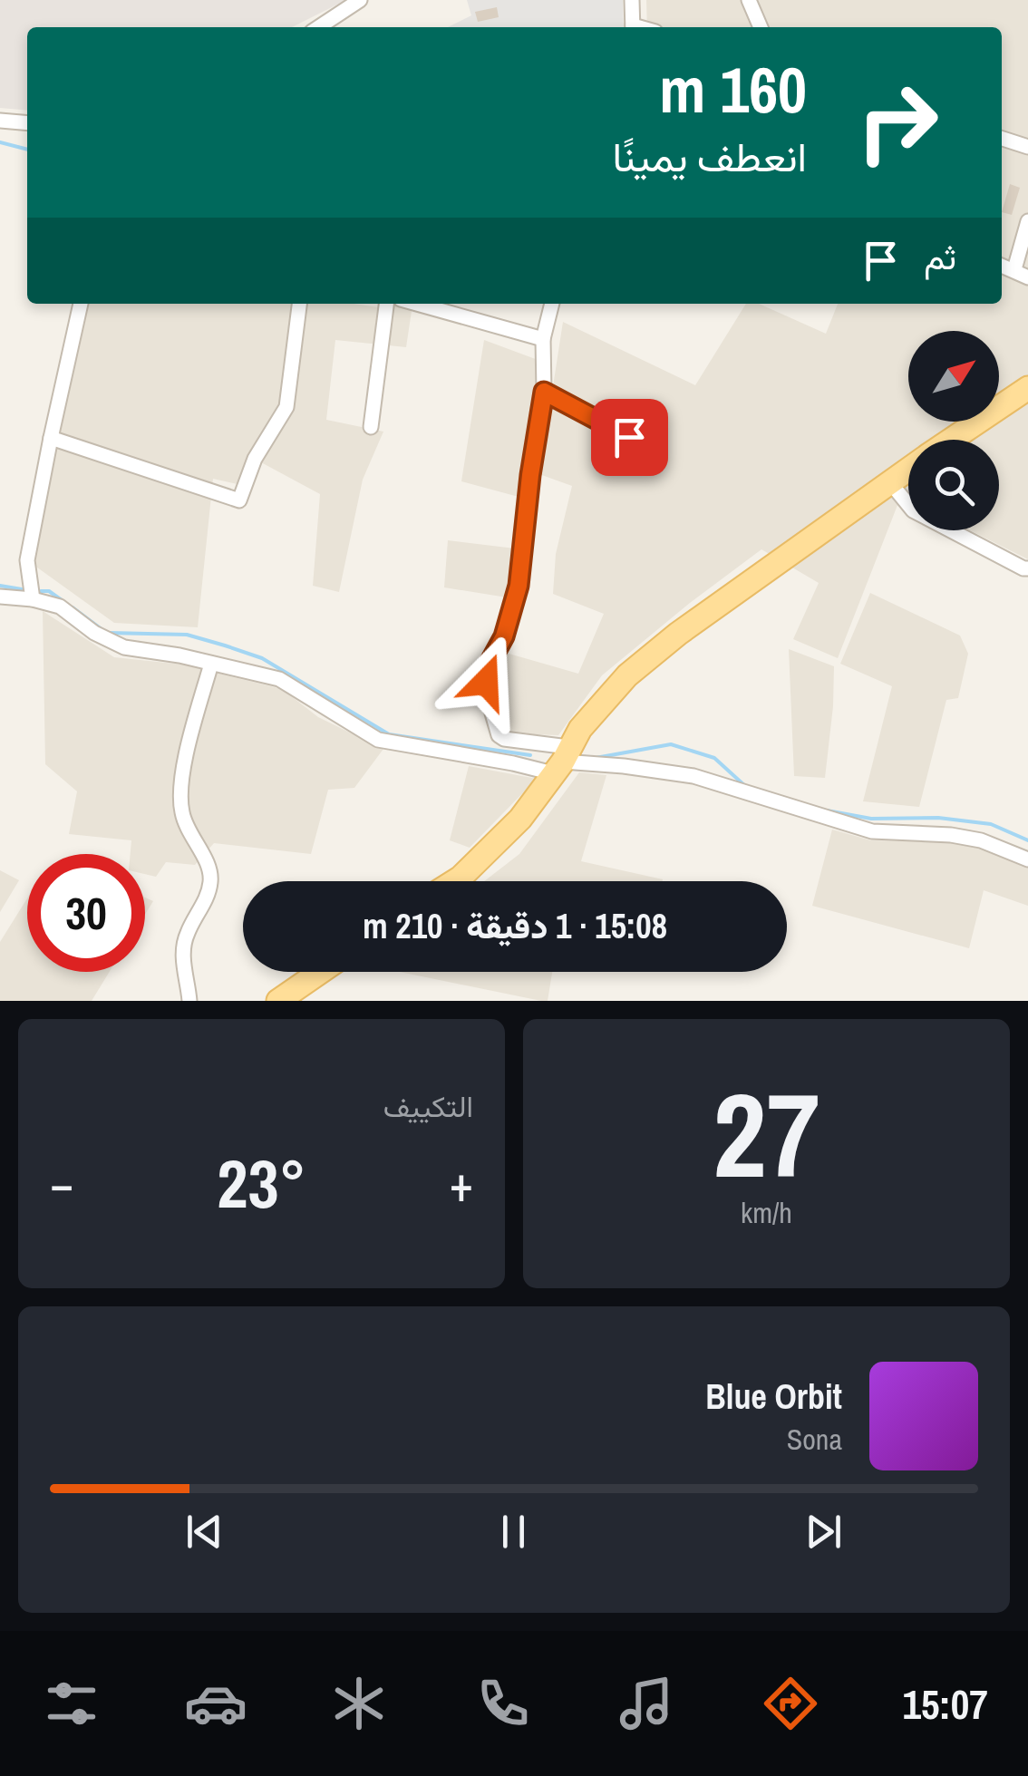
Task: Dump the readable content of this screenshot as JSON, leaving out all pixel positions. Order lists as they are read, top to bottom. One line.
{"north":"top right","page":{"turn":["160 m","انعطف يمينًا"],"then":"ثم","limit":"30","trip":"15:08 · 1 دقيقة · 210 m","tile":[["27","km/h"],"التكييف"],"heat":["−","23°","+"],"song":["Blue Orbit","Sona"],"tabs":"15:07"}}
